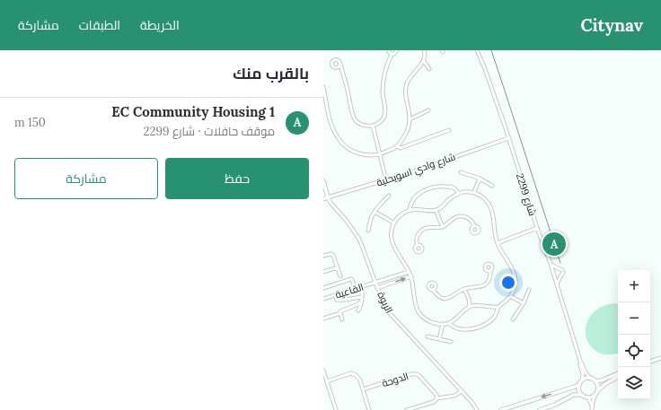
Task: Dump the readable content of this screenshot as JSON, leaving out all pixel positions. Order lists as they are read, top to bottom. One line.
{"streets":{"street":["شارع وادي اسويحلية","شارع 2299","القاعية","الربوة","الدوحة"]},"crossings":[["شارع وادي اسويحلية","شارع 2299"],["شارع وادي اسويحلية","الربوة"],["القاعية","الربوة"]],"page":{"header":"Citynav","nav":["الخريطة","الطبقات","مشاركة"],"heading":"بالقرب منك","list":[{"mark":"A","name":"EC Community Housing 1","note":"موقف حافلات · شارع 2299","value":"150 m"}],"buttons":["حفظ","مشاركة"],"pins":"A","map_buttons":["+","−"]}}
